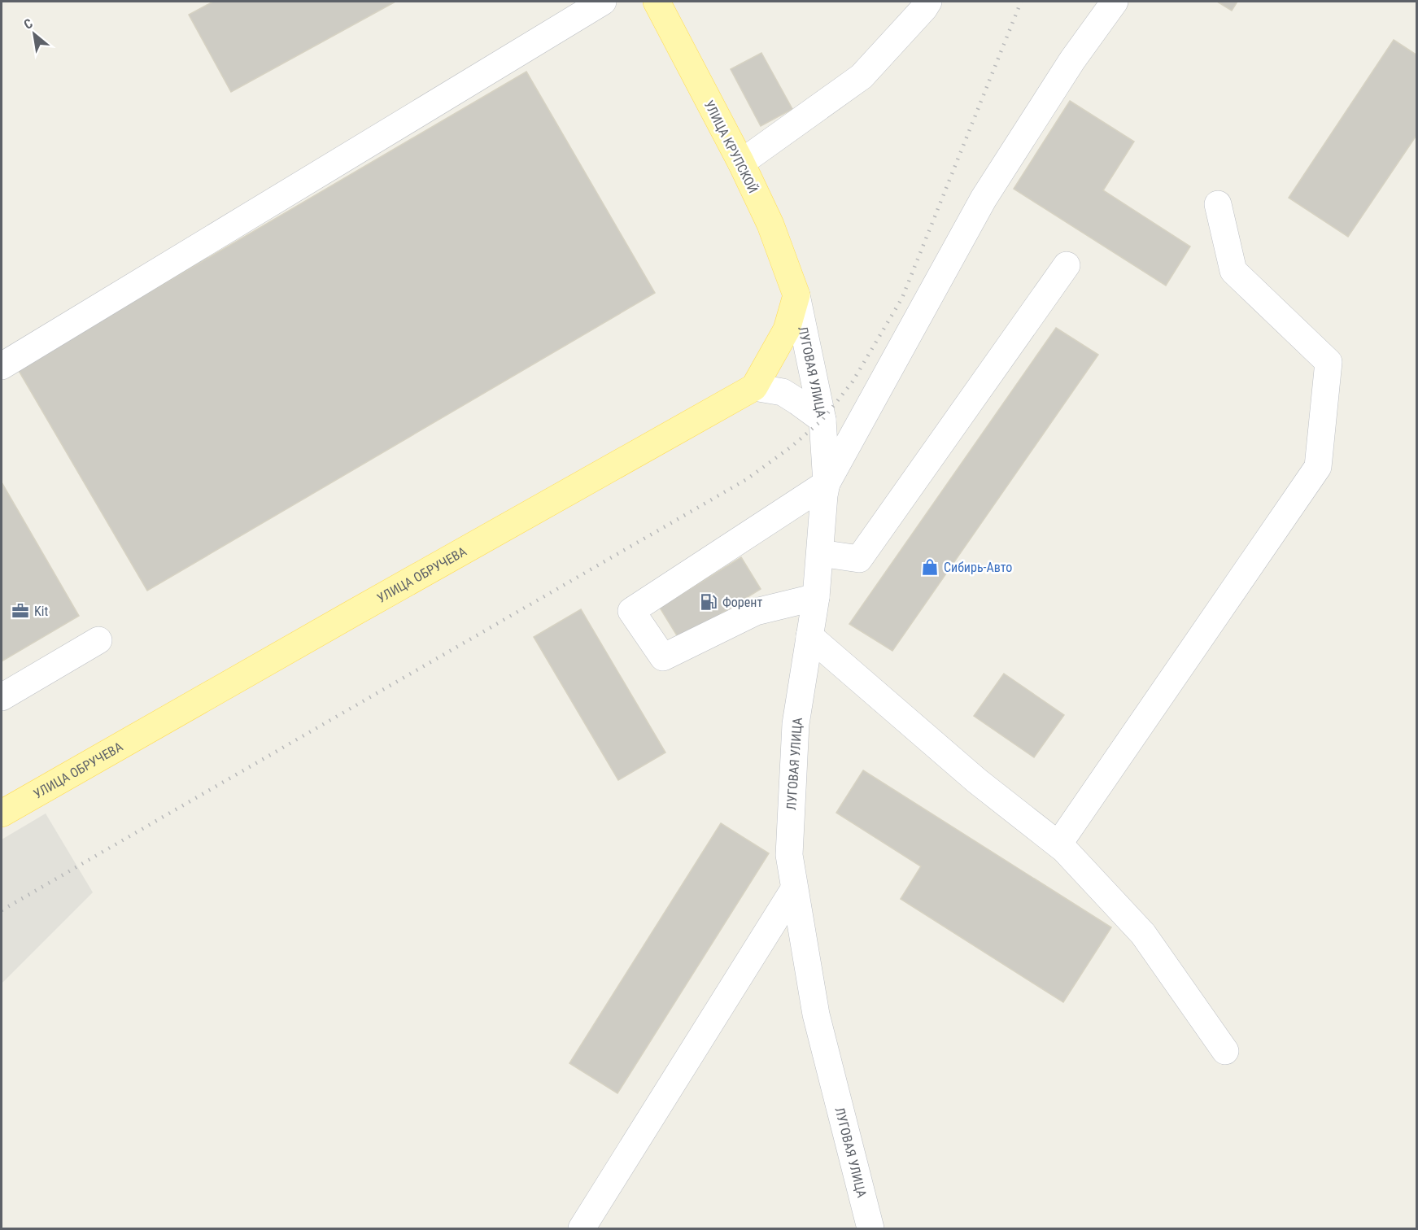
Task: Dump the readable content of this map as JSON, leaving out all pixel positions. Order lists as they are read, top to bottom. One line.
{"streets":{"main road":["УЛИЦА КРУПСКОЙ","УЛИЦА ОБРУЧЕВА"],"street":["ЛУГОВАЯ УЛИЦА"]},"crossings":[["УЛИЦА КРУПСКОЙ","ЛУГОВАЯ УЛИЦА"]],"places":{"shop":["Сибирь-Авто"],"fuel station":["Форент"],"office":["Kit"]},"north":"top left"}
